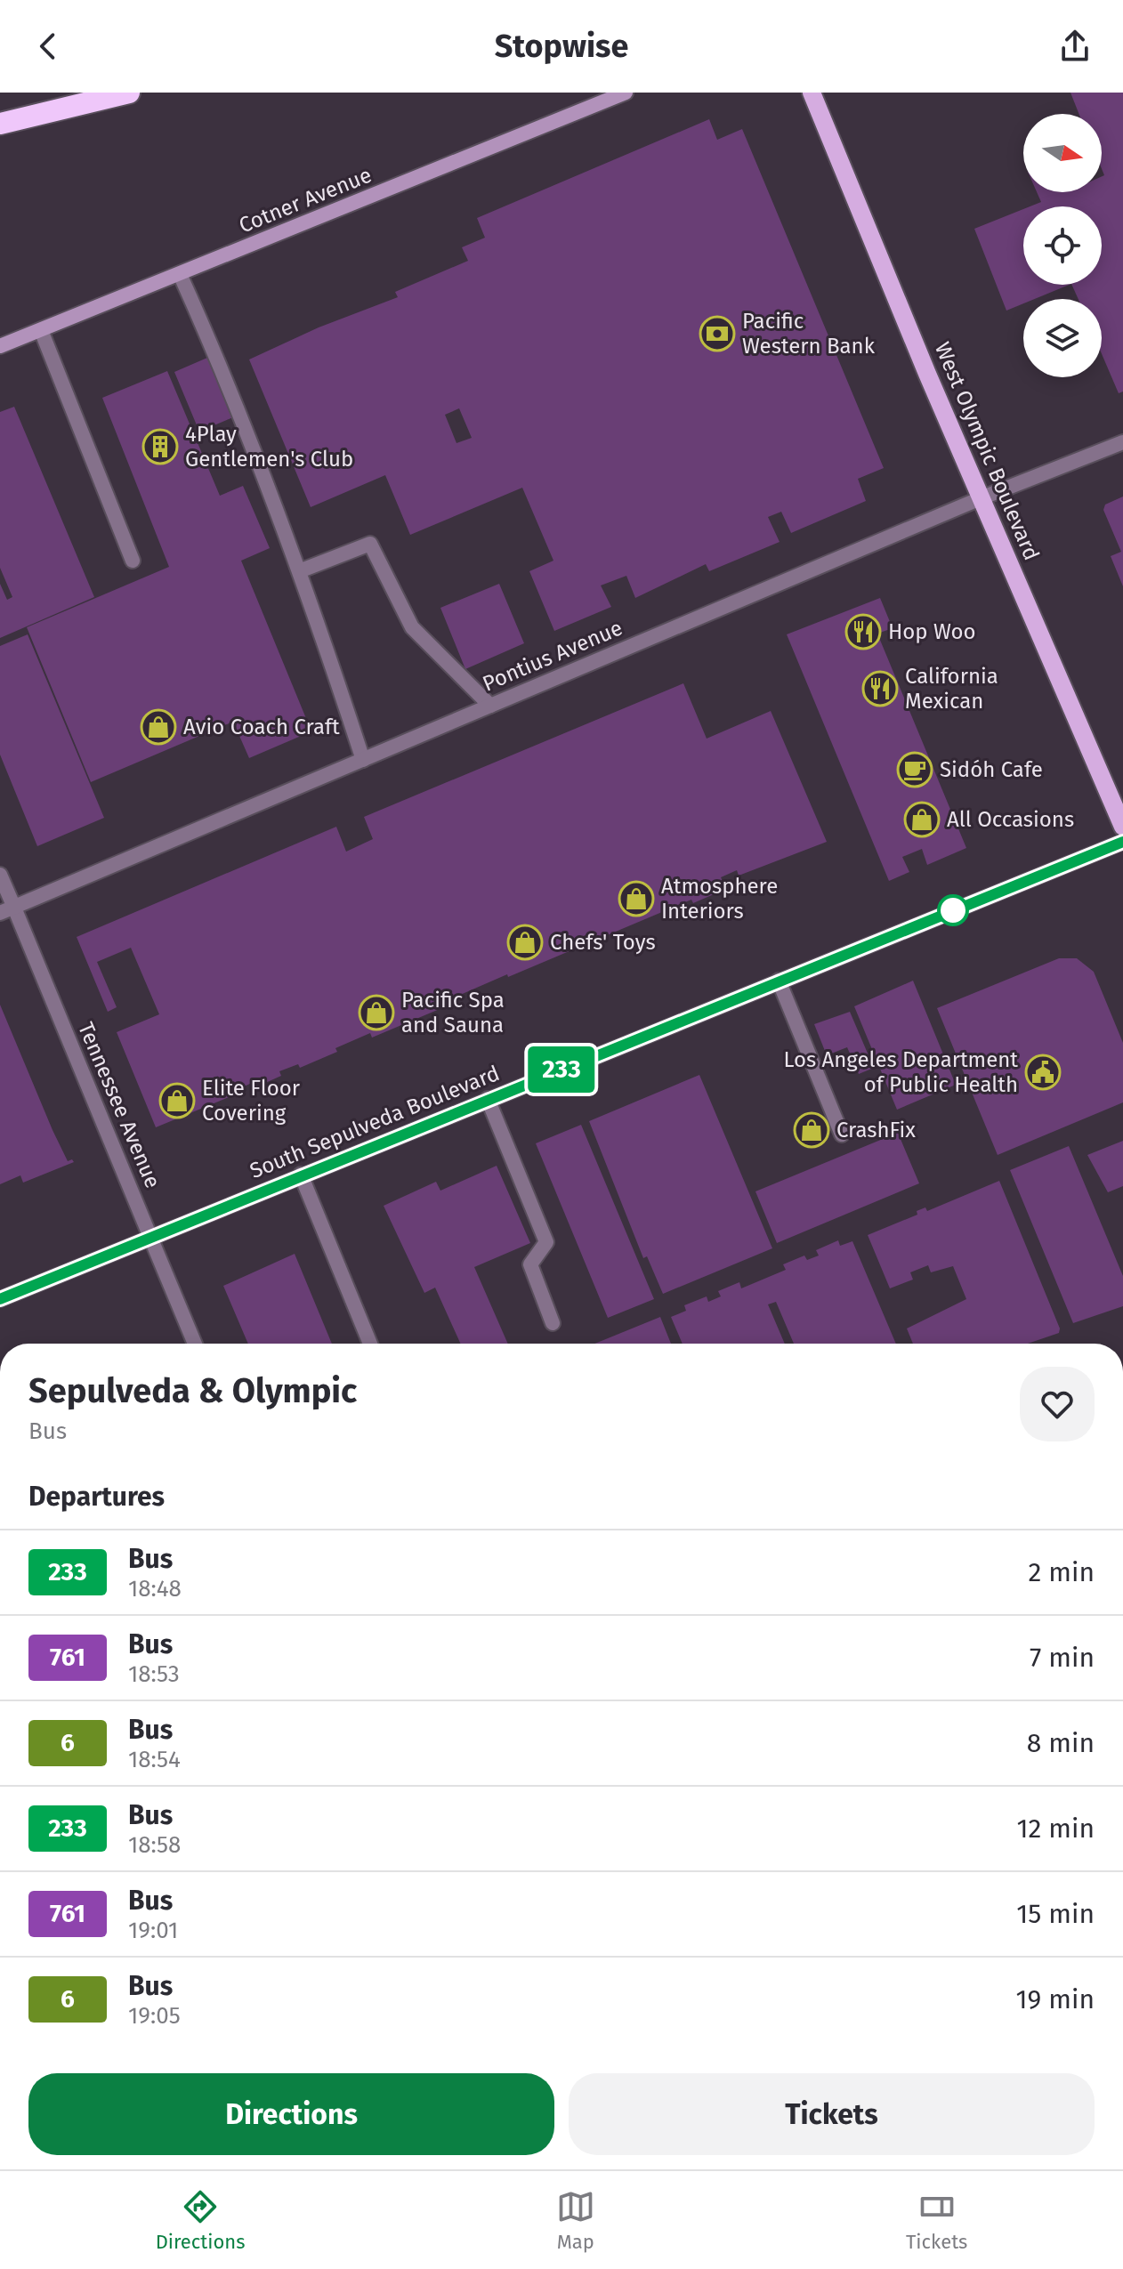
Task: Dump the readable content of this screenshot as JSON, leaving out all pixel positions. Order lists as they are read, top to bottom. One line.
{"streets":{"main road":["Cotner Avenue","West Olympic Boulevard","South Sepulveda Boulevard"],"street":["Pontius Avenue","Tennessee Avenue"]},"crossings":[["West Olympic Boulevard","Pontius Avenue"],["Pontius Avenue","Tennessee Avenue"],["Tennessee Avenue","South Sepulveda Boulevard"]],"places":{"bank":["Pacific Western Bank"],"building":["4Play Gentlemen's Club"],"restaurant":["Hop Woo","California Mexican"],"shop":["Avio Coach Craft","All Occasions","Atmosphere Interiors","Chefs' Toys","Pacific Spa and Sauna","Elite Floor Covering","CrashFix"],"cafe":["Sidóh Cafe"],"public building":["Los Angeles Department of Public Health"]},"lines":["bus line 233"],"north":"right","page":{"header":"Stopwise","on_map":"233","heading":[["Sepulveda & Olympic","Bus"],"Departures"],"list":[{"mark":"233","name":"Bus","note":"18:48","value":"2 min"},{"mark":"761","name":"Bus","note":"18:53","value":"7 min"},{"mark":"6","name":"Bus","note":"18:54","value":"8 min"},{"mark":"233","name":"Bus","note":"18:58","value":"12 min"},{"mark":"761","name":"Bus","note":"19:01","value":"15 min"},{"mark":"6","name":"Bus","note":"19:05","value":"19 min"}],"buttons":["Directions","Tickets"],"tabs":["Directions","Map","Tickets"]}}
